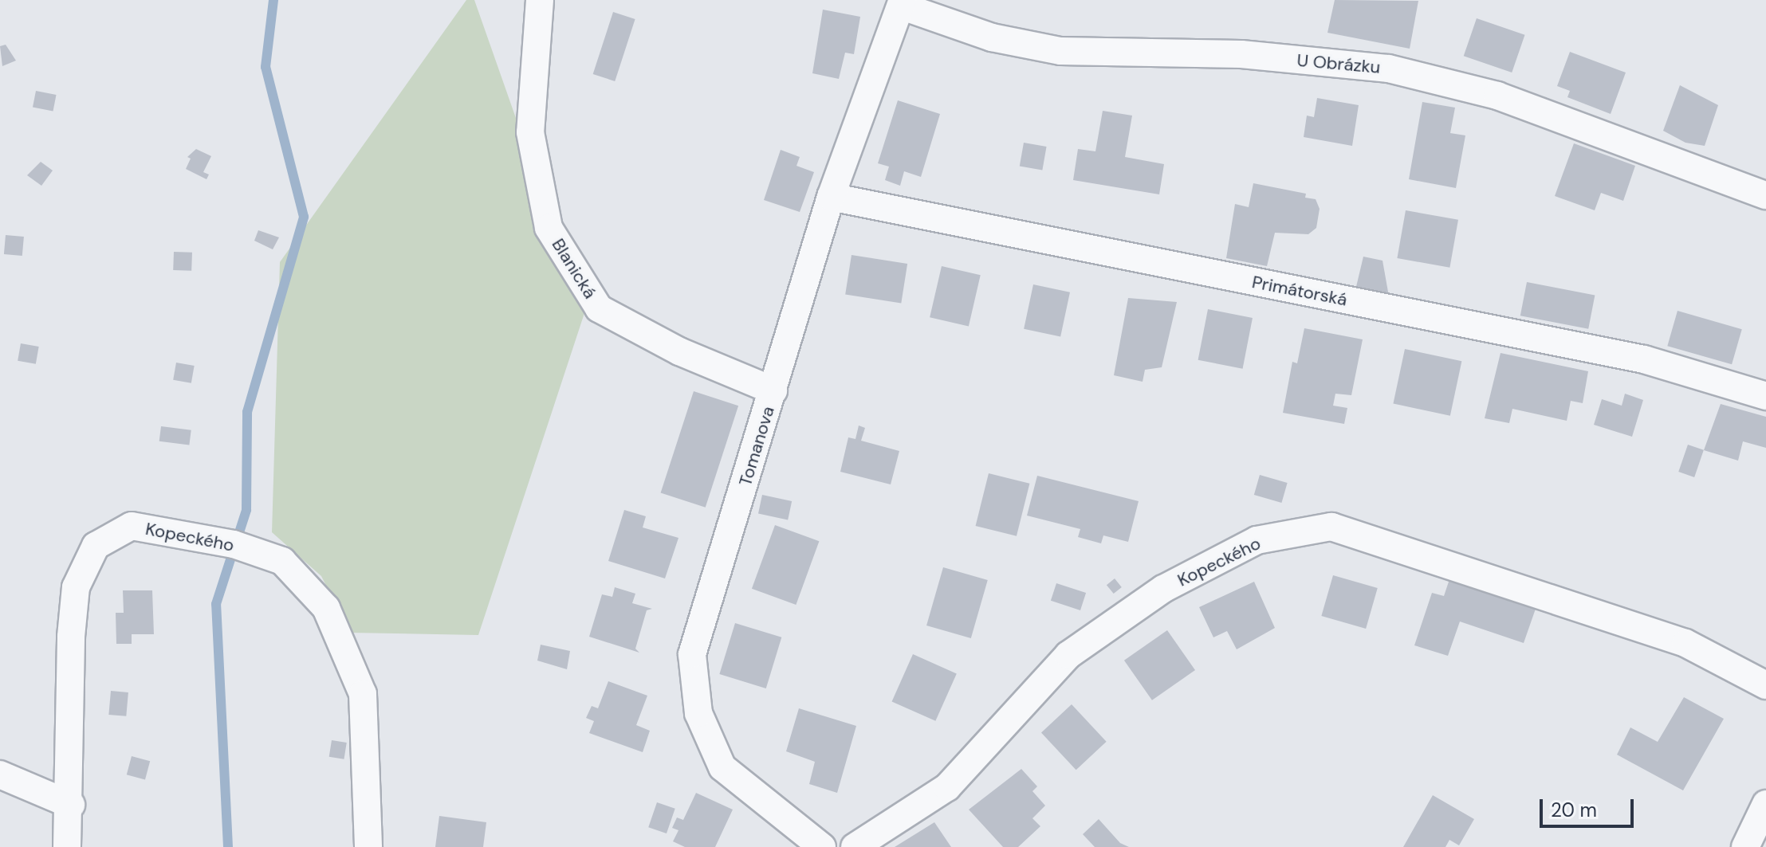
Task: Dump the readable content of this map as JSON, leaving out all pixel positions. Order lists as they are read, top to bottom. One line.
{"streets":{"street":["U Obrázku","Blanická","Primátorská","Tomanova","Kopeckého"]},"crossings":[["U Obrázku","Tomanova"],["Blanická","Tomanova"],["Primátorská","Tomanova"]],"scale_bar":"20 m"}
